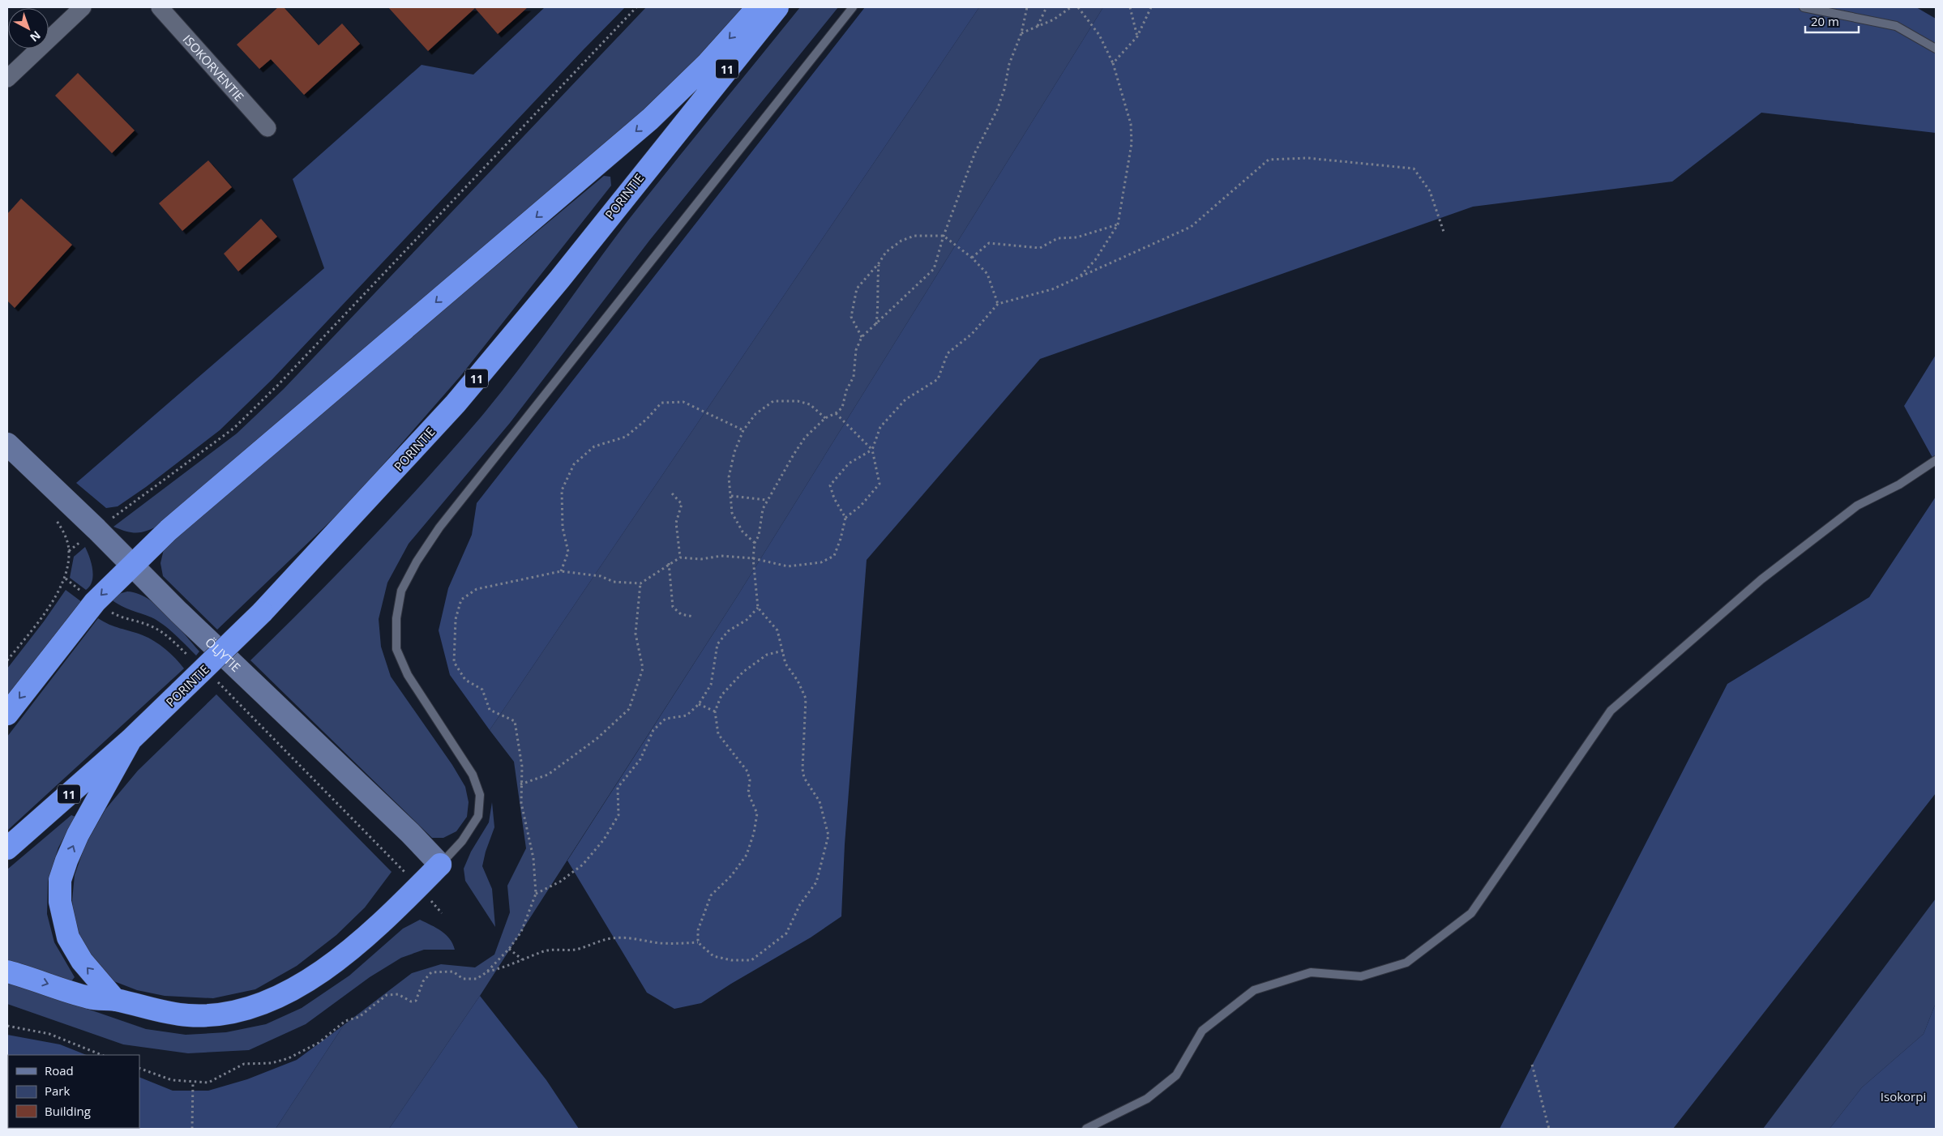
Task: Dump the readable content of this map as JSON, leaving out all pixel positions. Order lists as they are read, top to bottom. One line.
{"streets":{"highway":["11","PORINTIE"],"main road":["ÖLJYTIE"],"street":["ISOKORVENTIE"]},"parks":["Isokorpi"],"legend":["Road","Park","Building"],"scale_bar":"20 m","north":"bottom right"}
